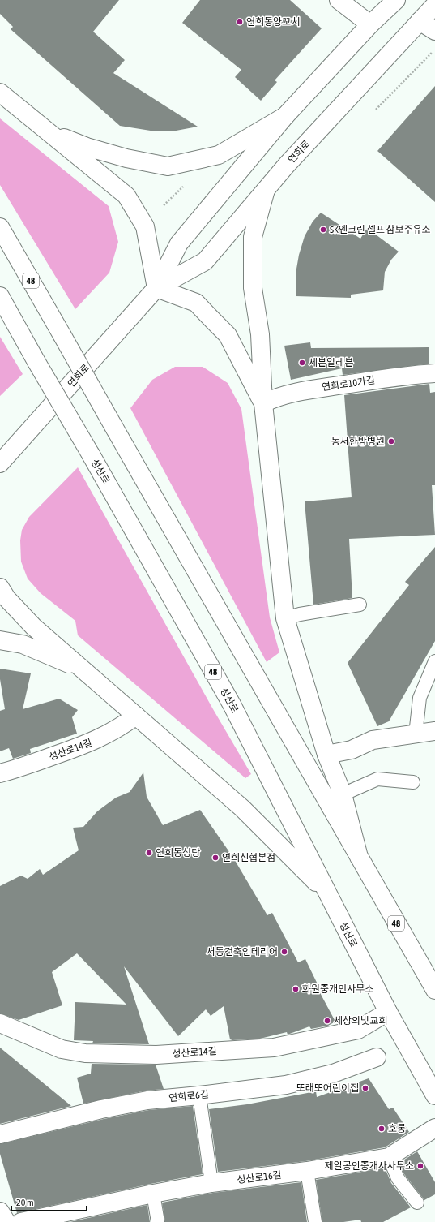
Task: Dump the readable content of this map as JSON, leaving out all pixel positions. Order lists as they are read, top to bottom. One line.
{"streets":{"main road":["연희로","48","연희로10가길","성산로","성산로14길","연희로6길","성산로16길"]},"crossings":[["성산로","성산로14길"]],"places":["연희동양꼬치","SK엔크린 셀프 삼보주유소","세븐일레븐","동서한방병원","연희동성당","연희신협본점","서동건축인테리어","화원중개인사무소","세상의빛교회","또래또어린이집","호롱","제일공인중개사사무소"],"scale_bar":"20 m"}
